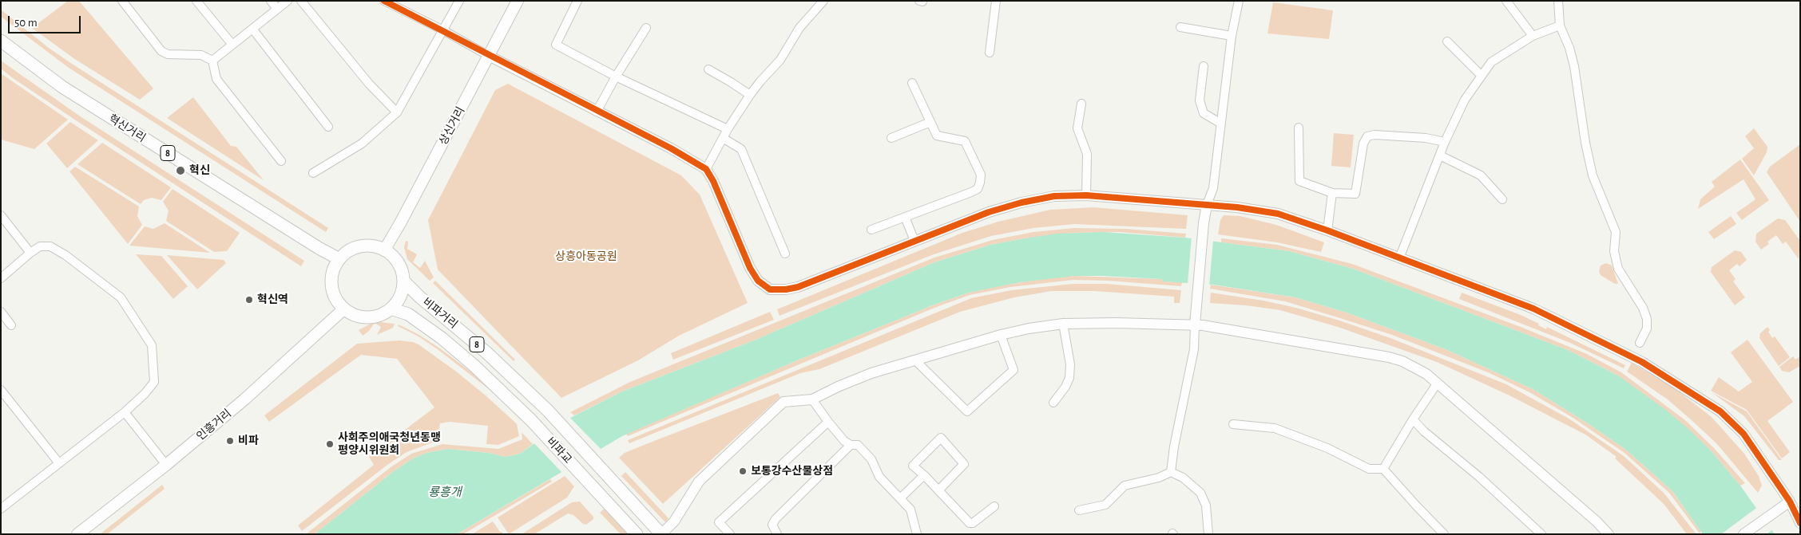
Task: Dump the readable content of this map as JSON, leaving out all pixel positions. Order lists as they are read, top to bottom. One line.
{"streets":{"main road":["상신거리","혁신거리","8","비파거리","인흥거리","비파교"]},"crossings":[["상신거리","혁신거리"],["상신거리","비파거리"],["상신거리","인흥거리"],["혁신거리","비파거리"],["혁신거리","인흥거리"],["비파거리","인흥거리"],["비파거리","비파교"]],"water":["룡흥개"],"parks":["상흥아동공원"],"places":["혁신","혁신역","비파","사회주의애국청년동맹 평양시위원회","보통강수산물상점"],"scale_bar":"50 m"}
